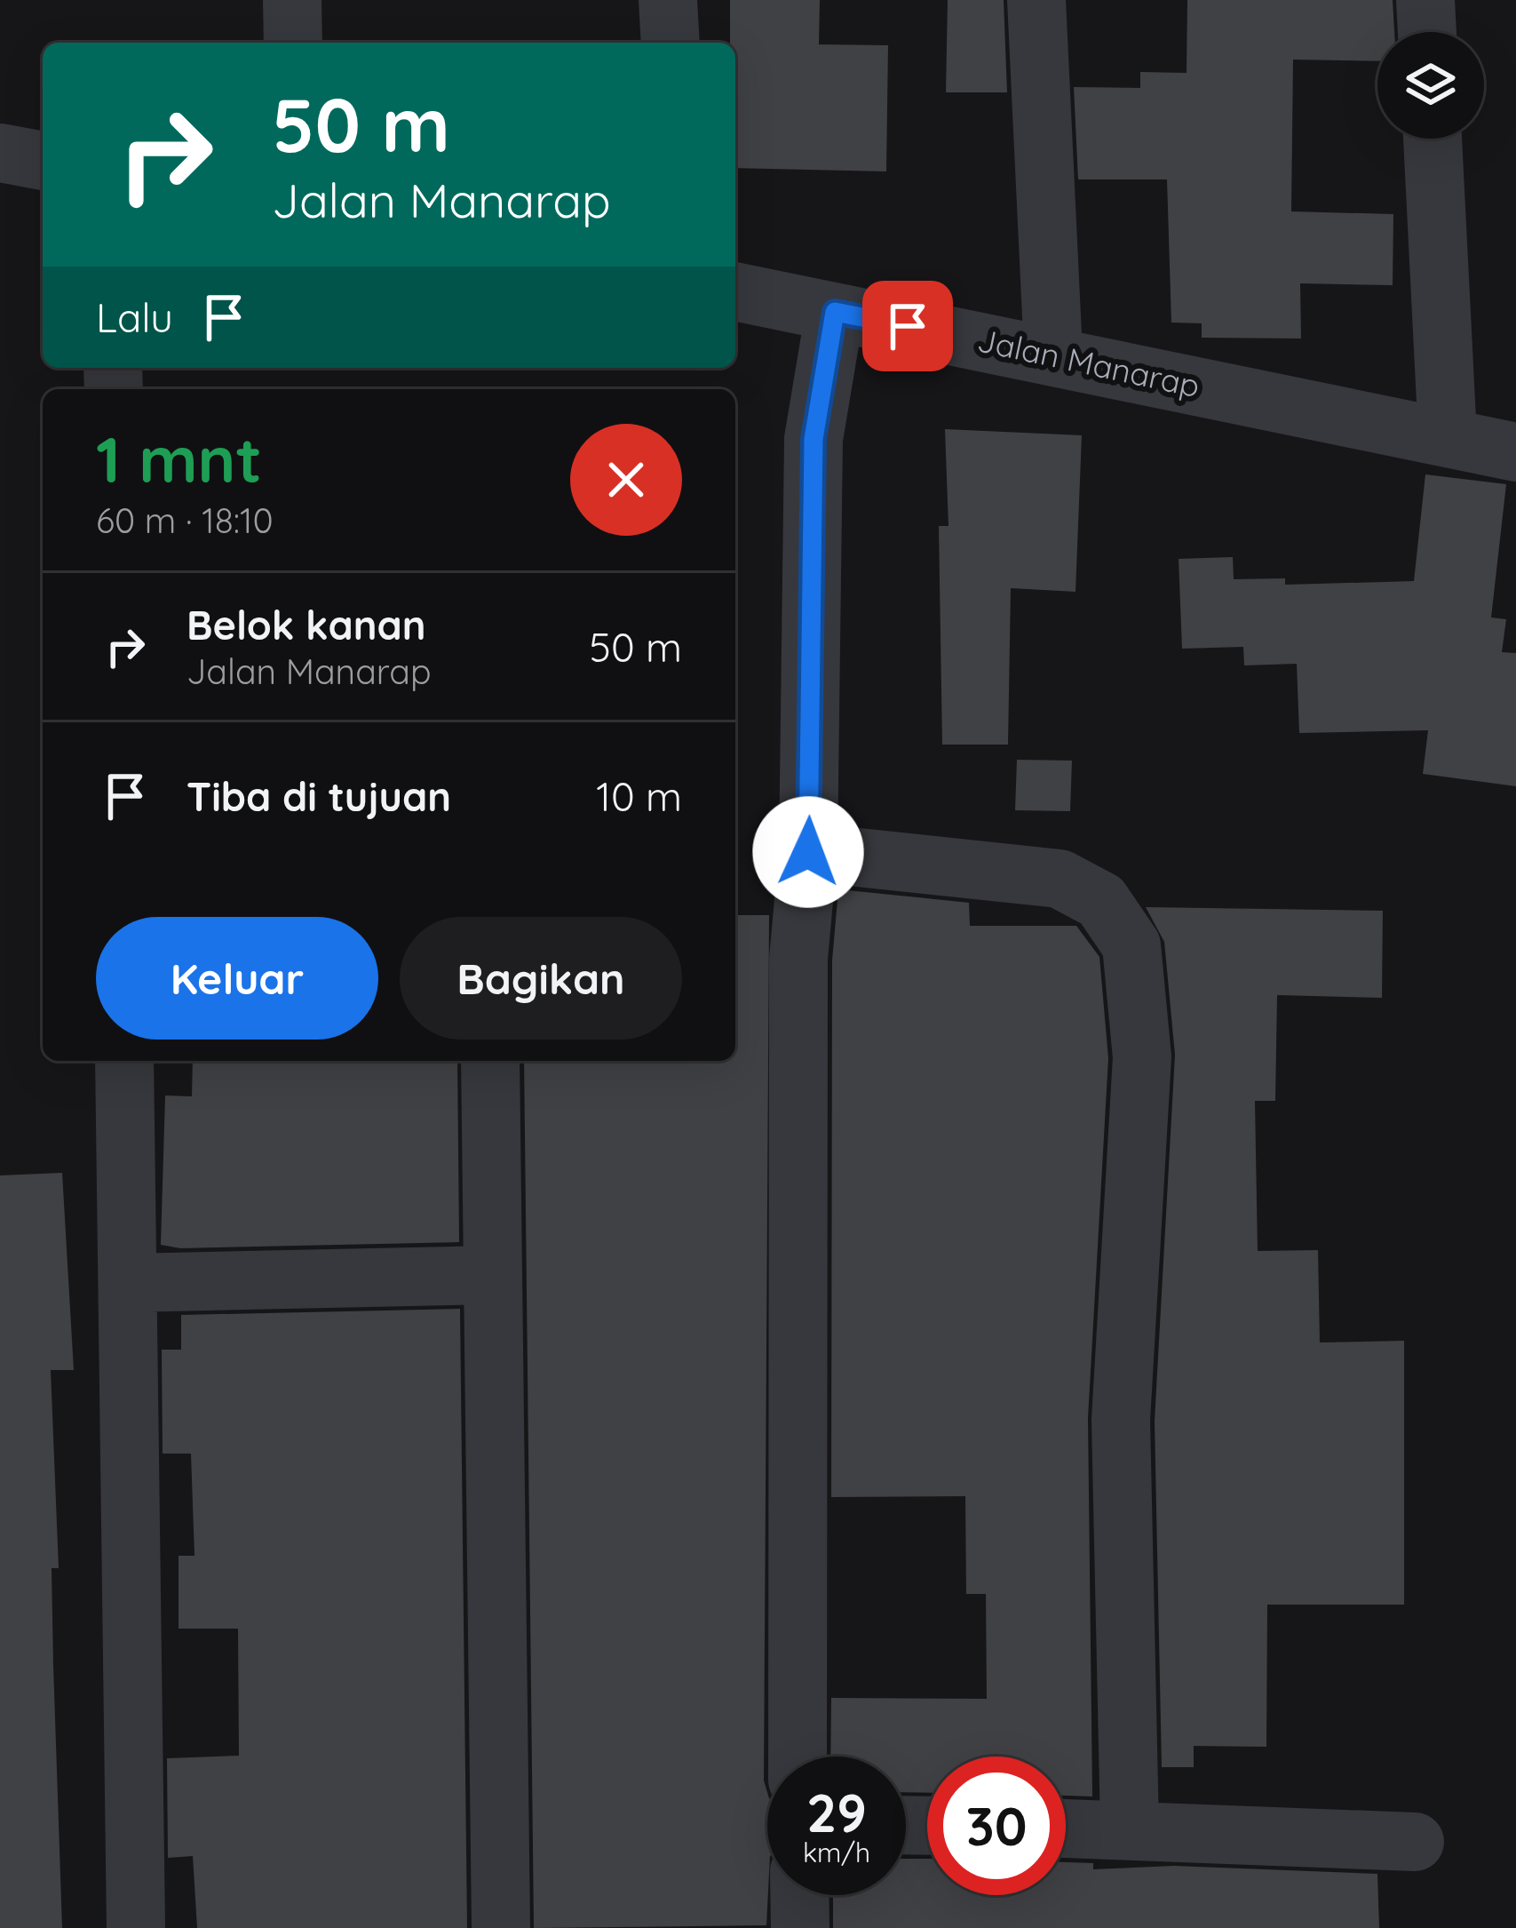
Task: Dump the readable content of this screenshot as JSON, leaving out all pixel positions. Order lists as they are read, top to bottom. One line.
{"streets":{"street":["Jalan Manarap"]},"page":{"turn":["50 m","Jalan Manarap"],"then":"Lalu","heading":["1 mnt","60 m · 18:10"],"list":[{"name":"Belok kanan","note":"Jalan Manarap","value":"50 m"},{"name":"Tiba di tujuan","value":"10 m"}],"buttons":["Keluar","Bagikan"],"speed":"29 km/h","limit":"30"}}
